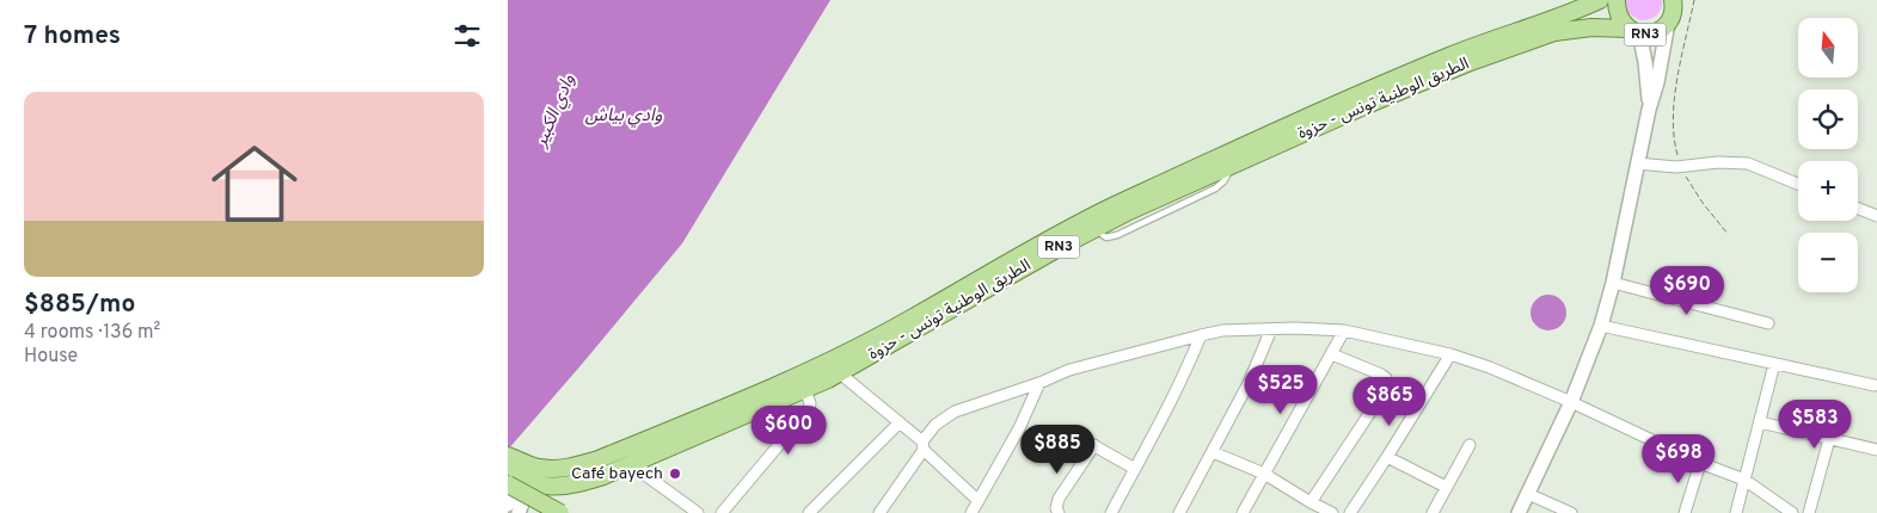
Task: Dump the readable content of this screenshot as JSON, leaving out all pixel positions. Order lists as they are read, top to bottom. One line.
{"streets":{"main road":["RN3","الطريق الوطنية تونس - حزوة"]},"crossings":[["RN3","الطريق الوطنية تونس - حزوة"]],"water":["وادي الكبير","وادي بياش"],"places":["Café bayech"],"north":"top","page":{"heading":"7 homes","map_buttons":["+","−"],"list":[{"name":"$885/mo","note":"4 rooms · 136 m² · House"}],"price":["$690","$525","$865","$583","$600","$885","$698"]}}
